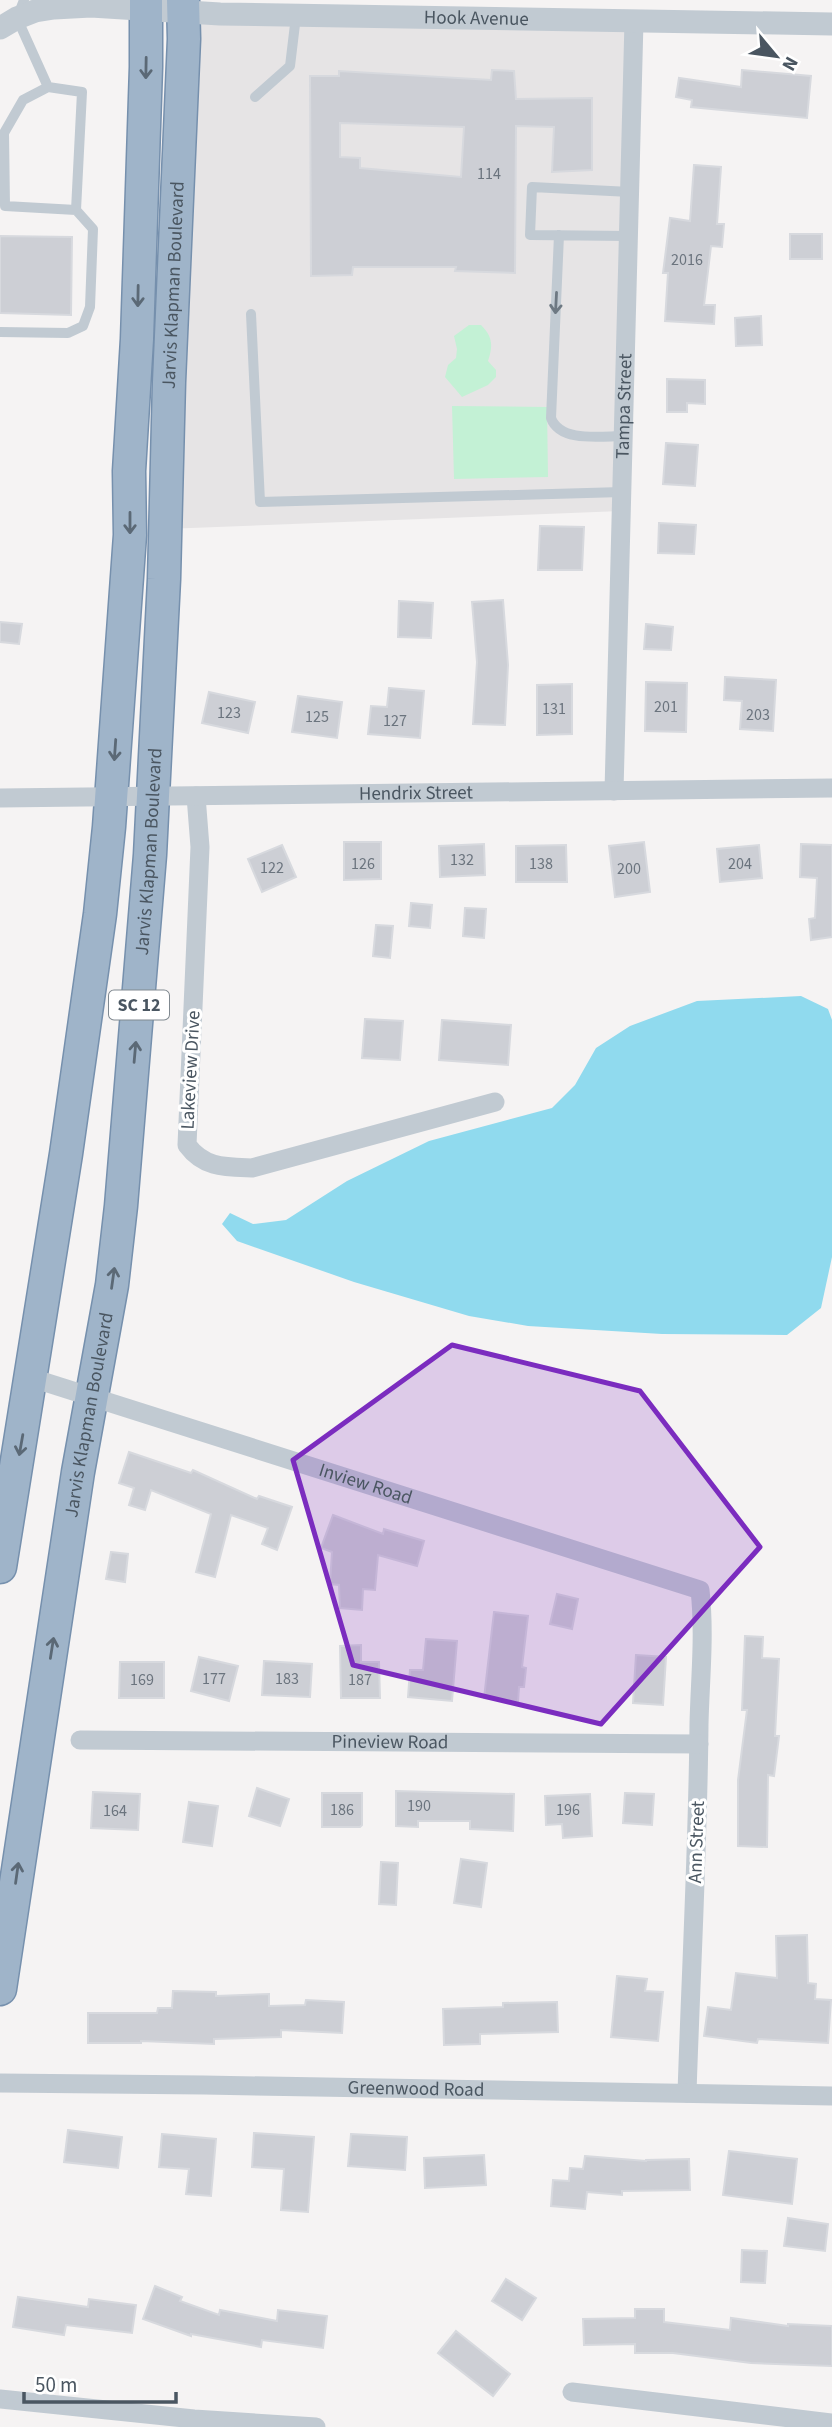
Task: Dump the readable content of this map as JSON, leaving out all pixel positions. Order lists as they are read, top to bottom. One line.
{"streets":{"highway":["Jarvis Klapman Boulevard","SC 12"],"street":["Hook Avenue","Tampa Street","Hendrix Street","Lakeview Drive","Inview Road","Pineview Road","Ann Street","Greenwood Road"]},"crossings":[["Hook Avenue","Jarvis Klapman Boulevard"],["Hook Avenue","Tampa Street"],["Jarvis Klapman Boulevard","Hendrix Street"],["Jarvis Klapman Boulevard","Inview Road"],["Tampa Street","Hendrix Street"],["Hendrix Street","Lakeview Drive"],["Inview Road","Ann Street"],["Pineview Road","Ann Street"],["Ann Street","Greenwood Road"]],"house_numbers":["114","2016","201","131","123","203","125","127","132","126","138","204","122","200","177","183","169","187","190","186","196","164"],"scale_bar":"50 m","north":"bottom right"}
